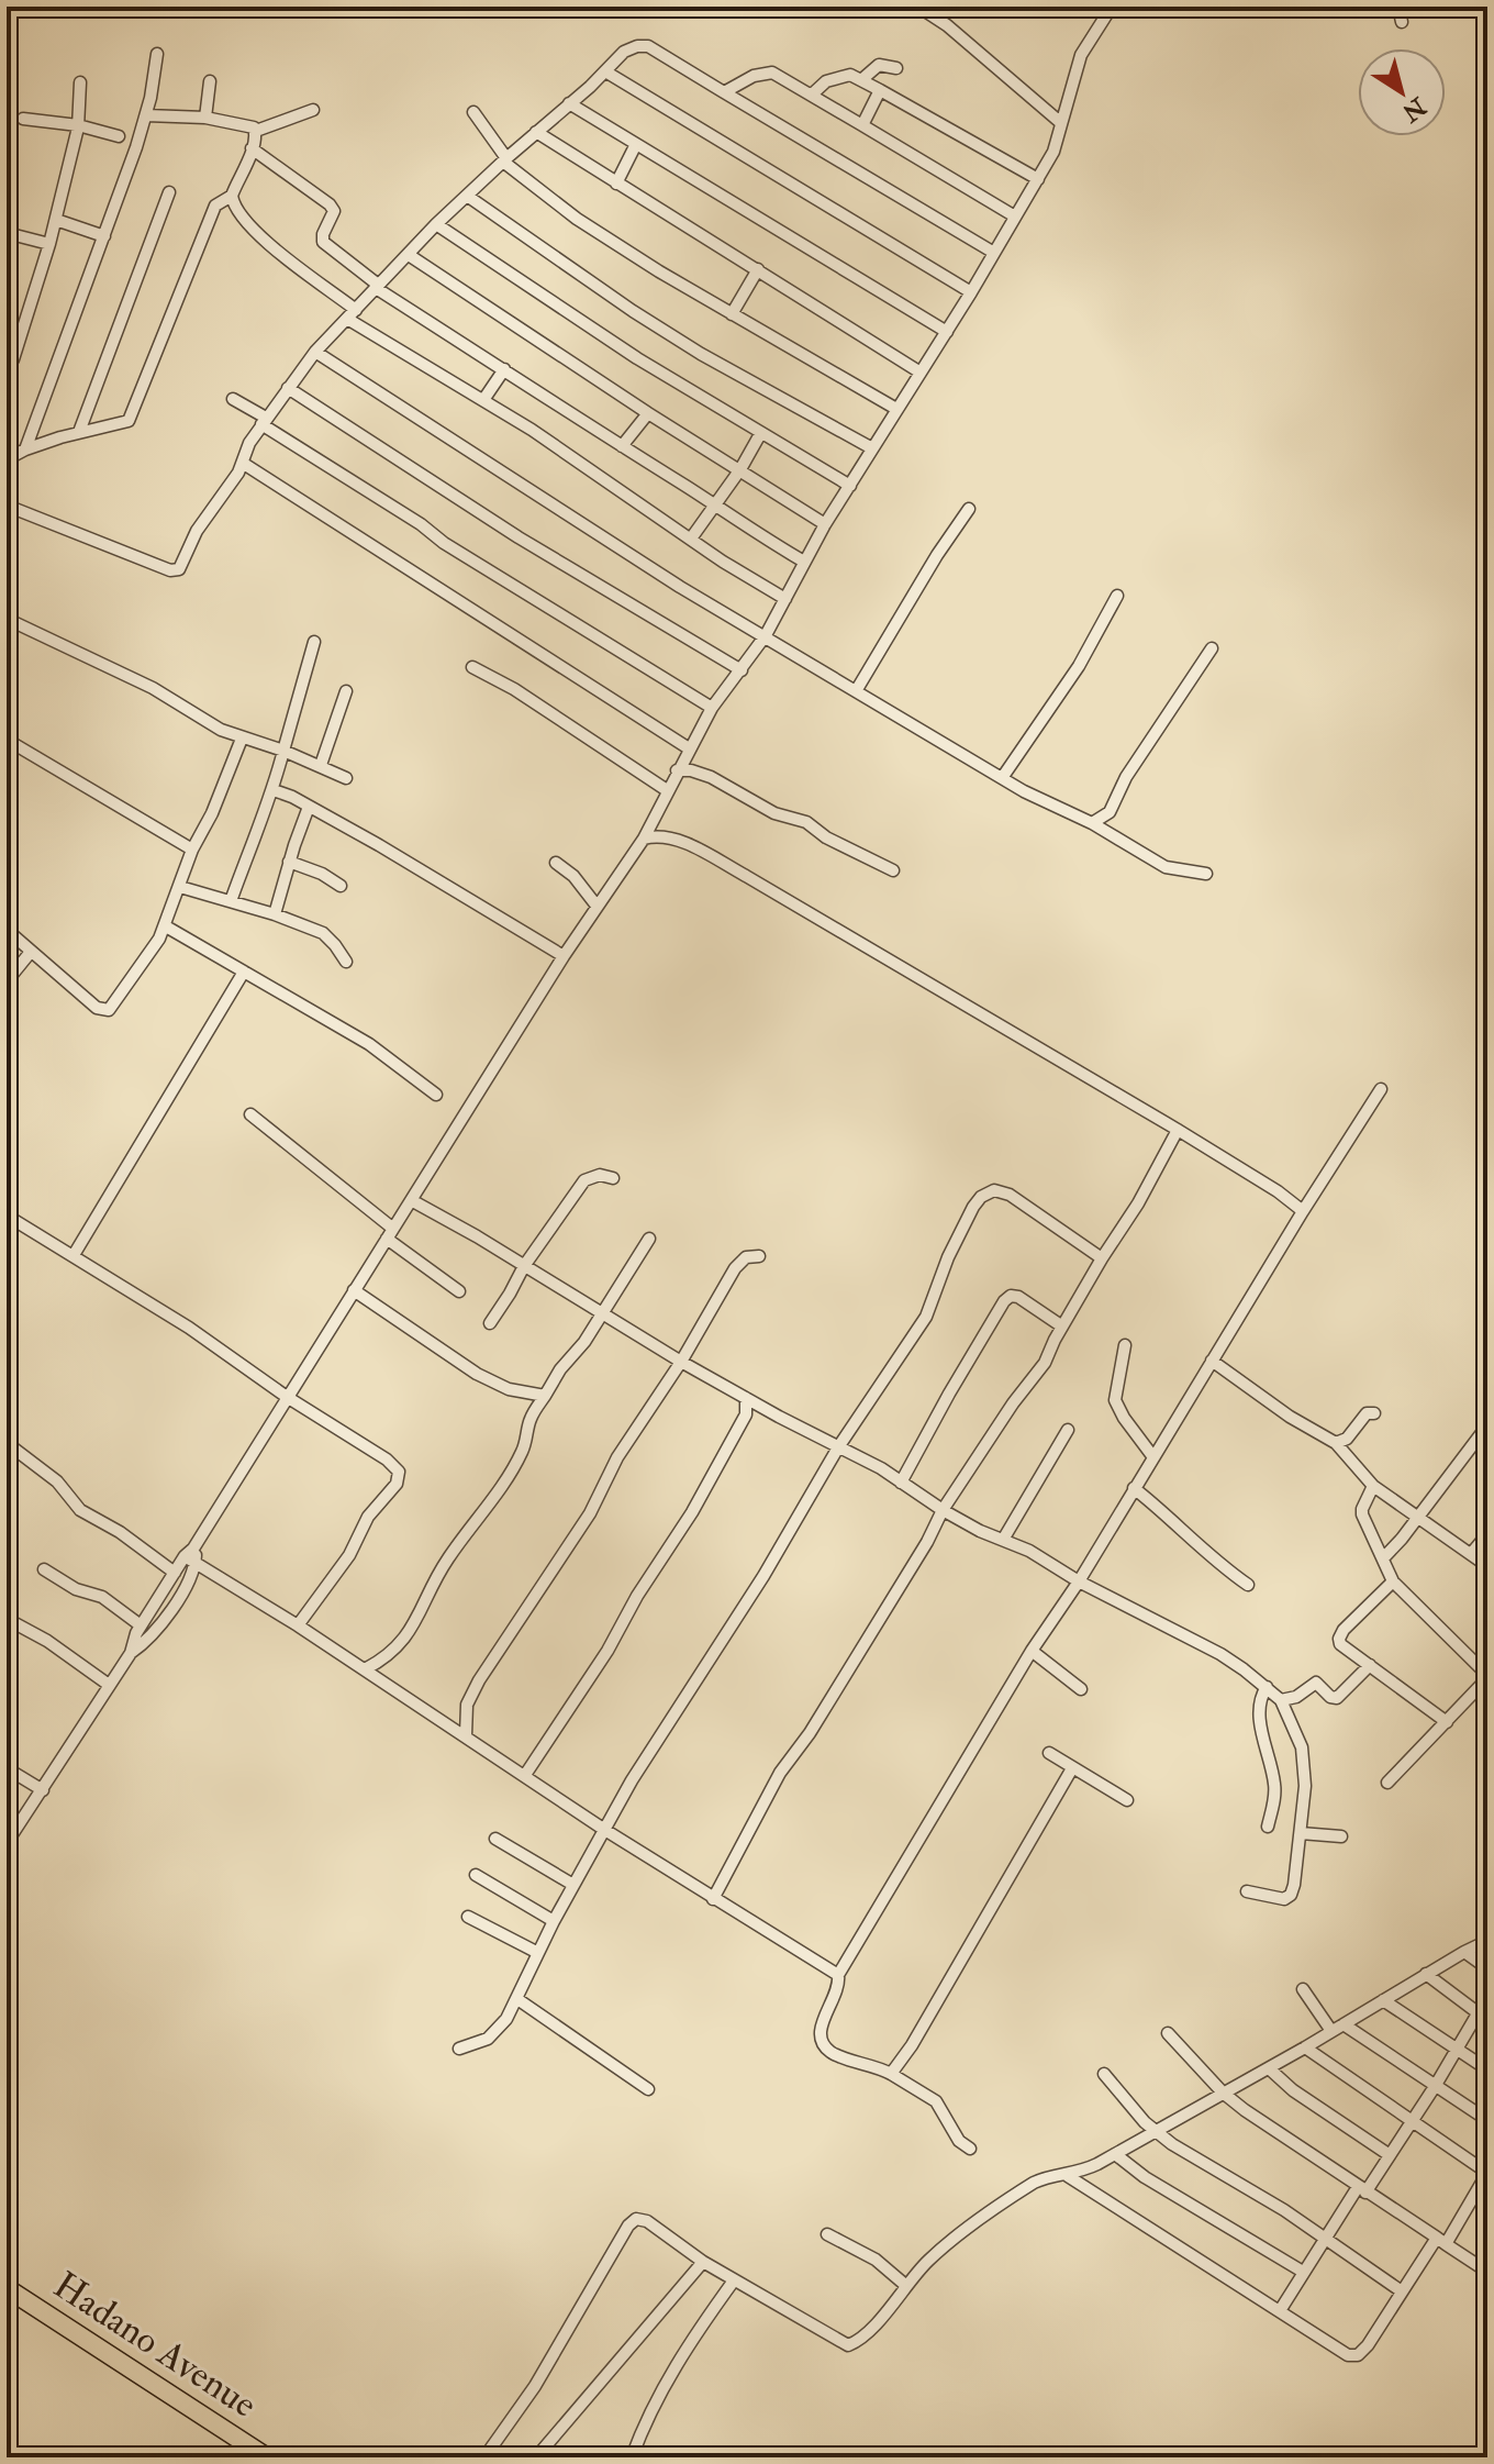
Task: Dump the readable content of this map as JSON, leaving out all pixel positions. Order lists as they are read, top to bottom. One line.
{"streets":{"main road":["Hadano Avenue"]},"north":"bottom right"}
